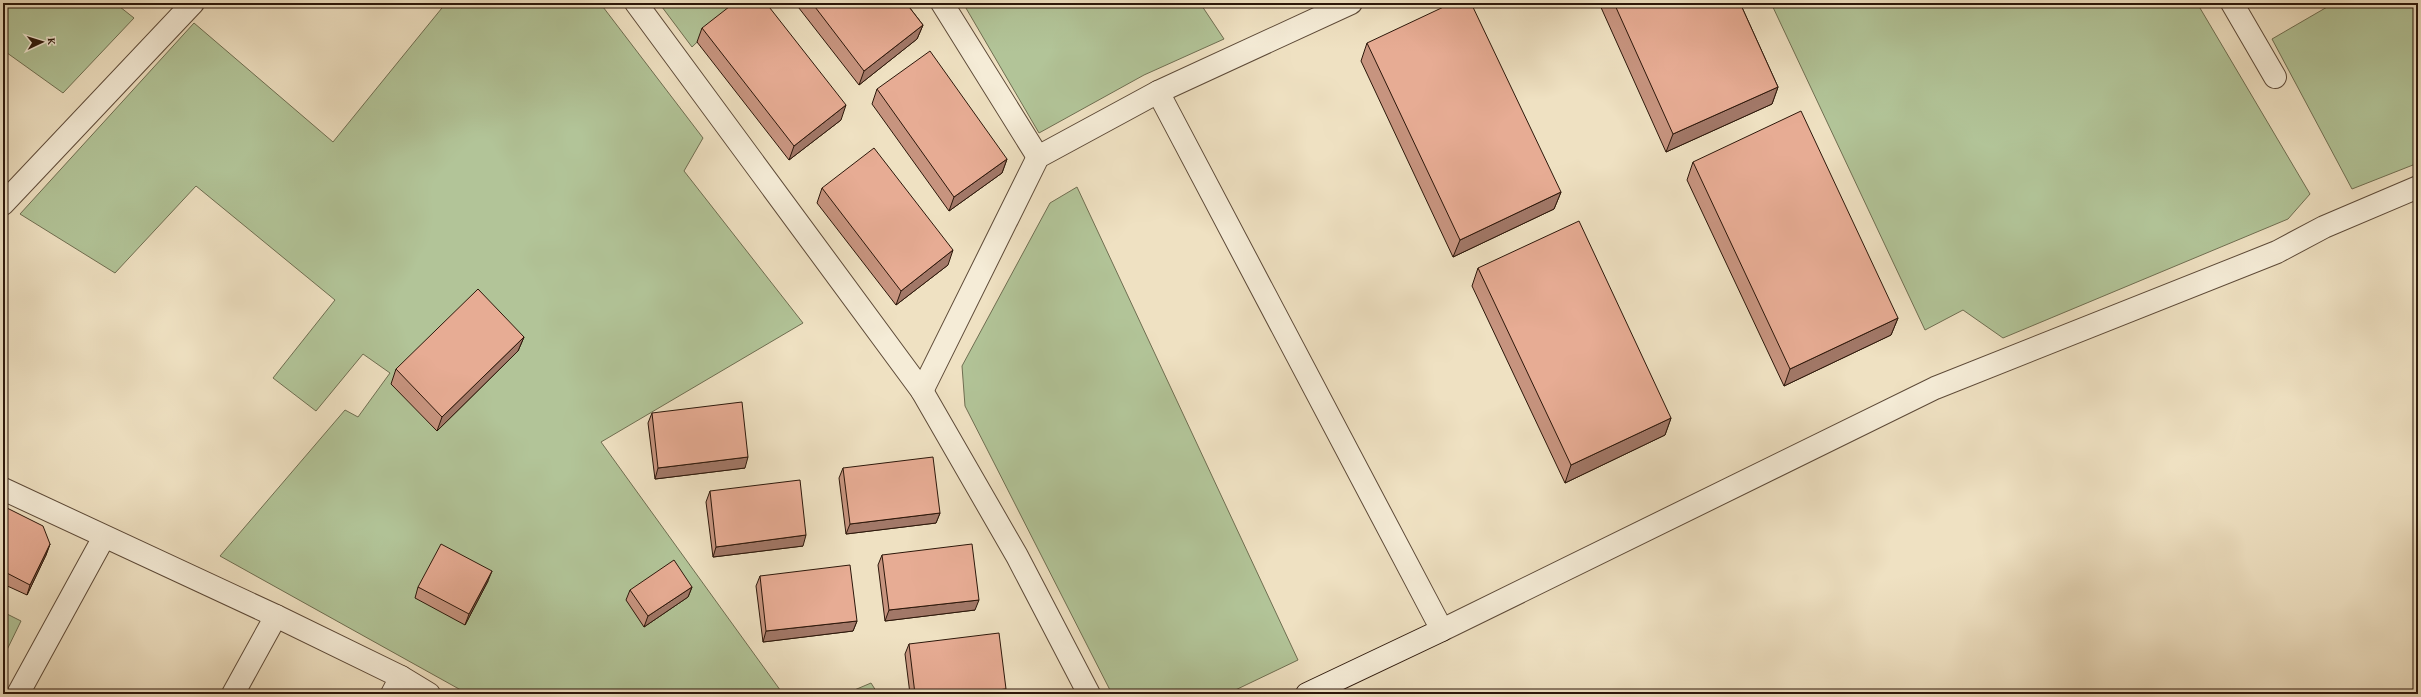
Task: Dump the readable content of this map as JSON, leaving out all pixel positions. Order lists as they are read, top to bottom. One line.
{"north":"right"}
